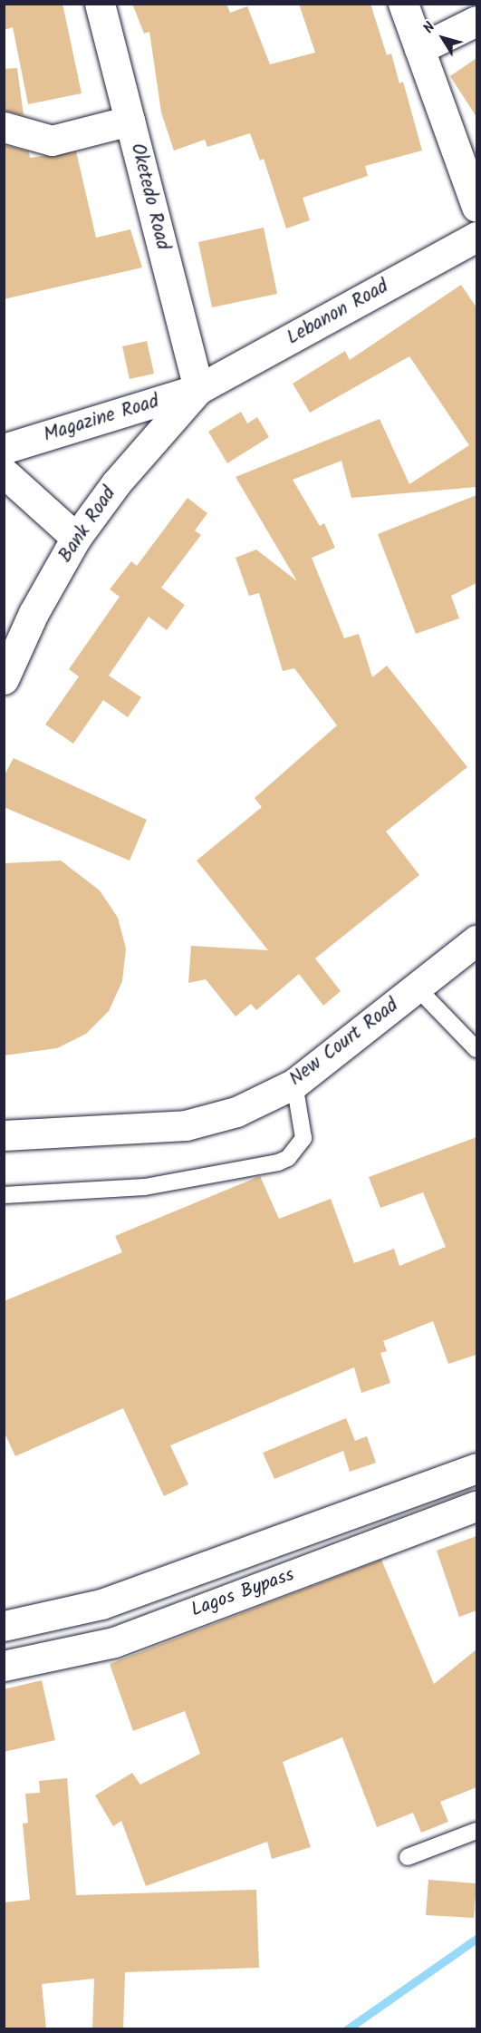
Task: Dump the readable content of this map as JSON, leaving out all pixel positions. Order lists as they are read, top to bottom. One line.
{"streets":{"street":["Oketedo Road","Lebanon Road","Magazine Road","Bank Road","New Court Road","Lagos Bypass"]},"crossings":[["Oketedo Road","Lebanon Road"],["Oketedo Road","Magazine Road"],["Oketedo Road","Bank Road"],["Lebanon Road","Magazine Road"],["Lebanon Road","Bank Road"],["Magazine Road","Bank Road"]],"north":"top left"}
